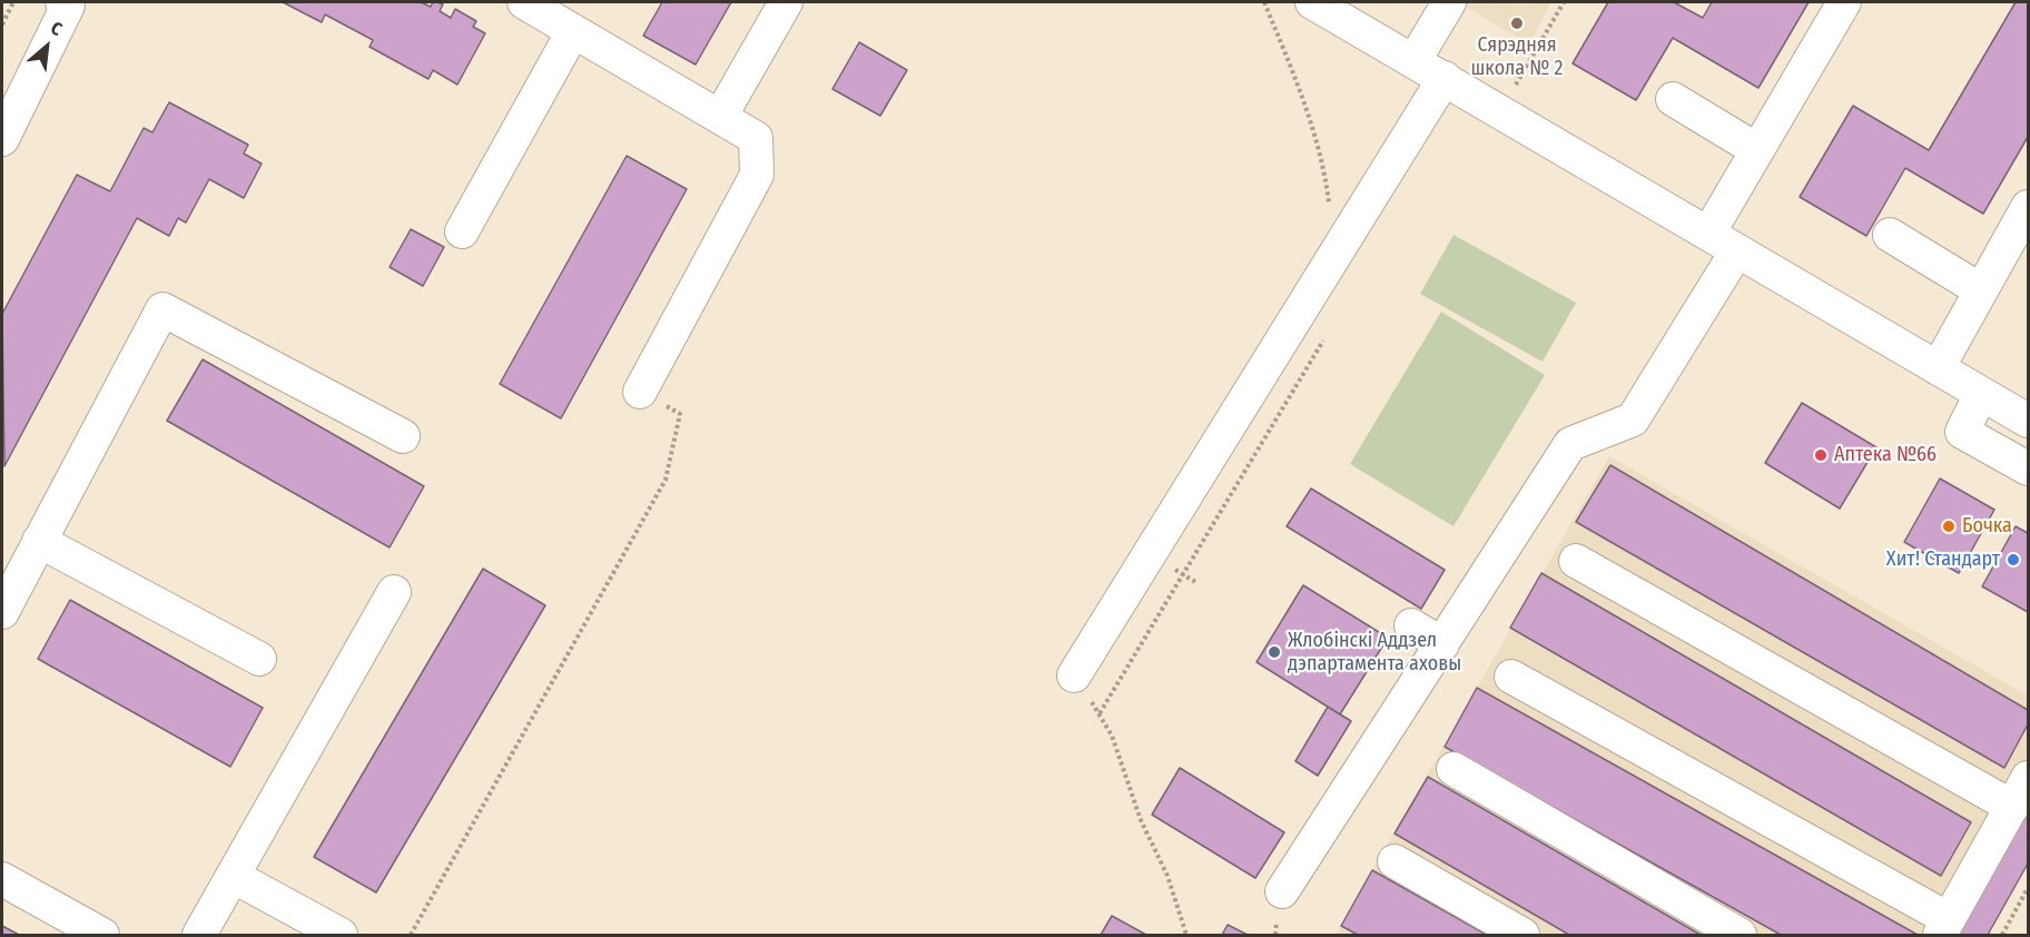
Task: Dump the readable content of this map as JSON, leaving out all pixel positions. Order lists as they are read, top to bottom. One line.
{"places":["Сярэдняя школа № 2","Аптека №66","Бочка","Хит! Стандарт","Жлобінскі Аддзел дэпартамента аховы"],"north":"top right"}
